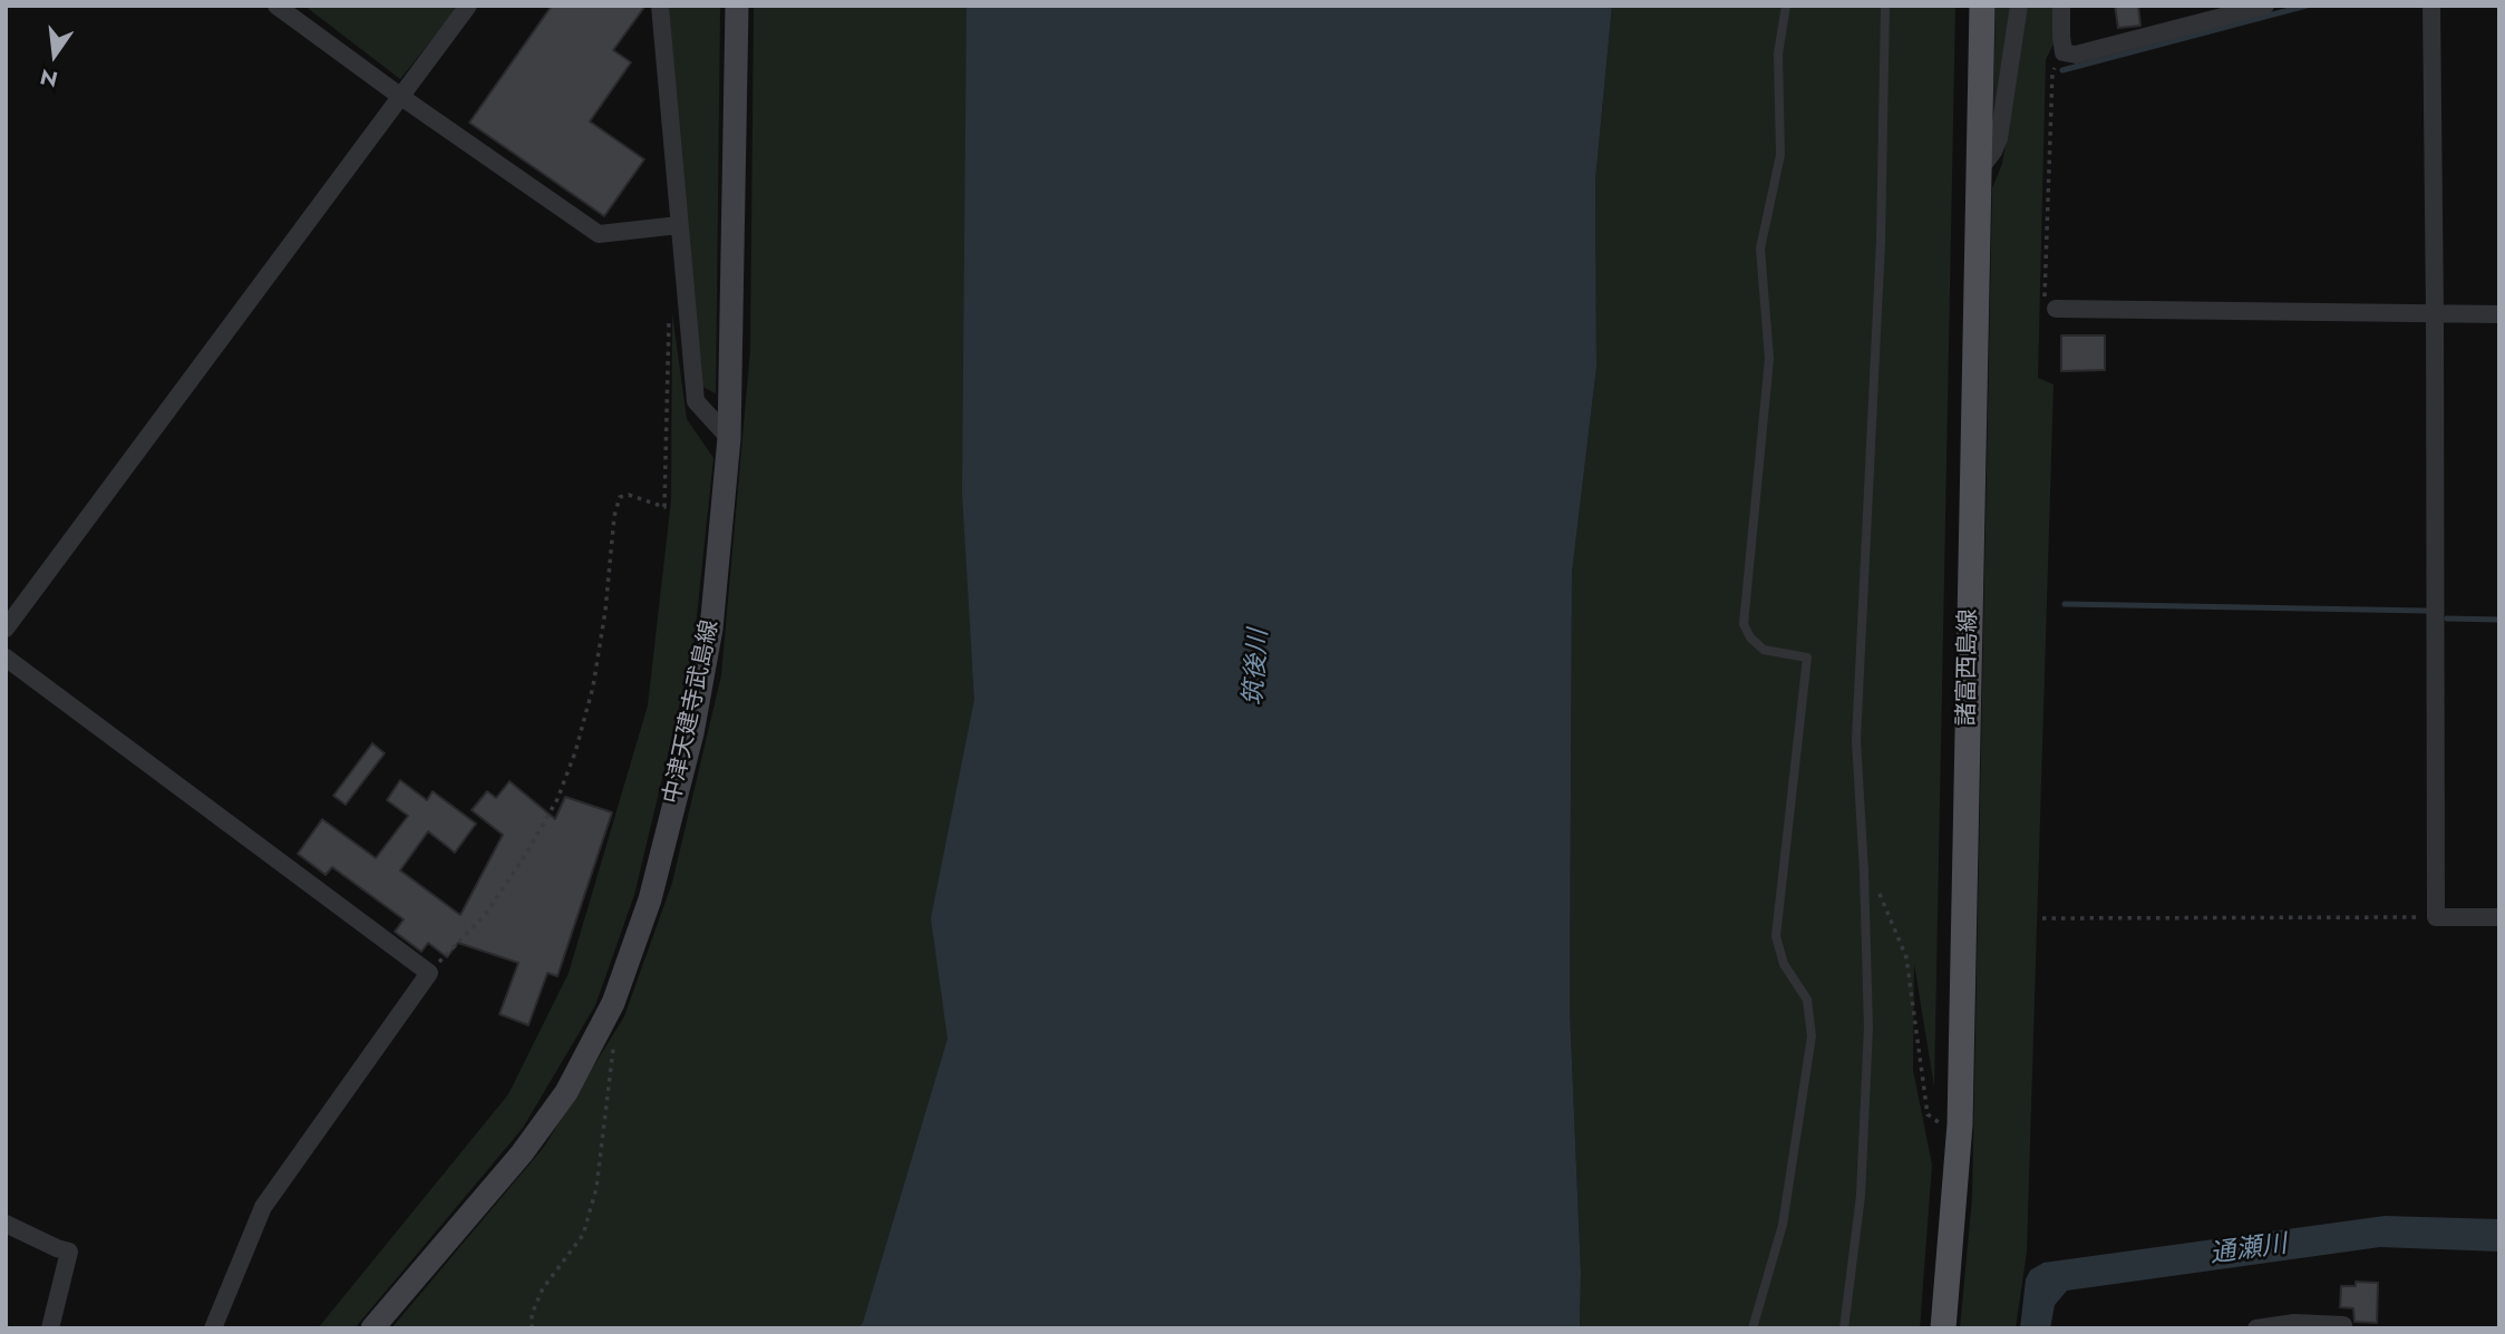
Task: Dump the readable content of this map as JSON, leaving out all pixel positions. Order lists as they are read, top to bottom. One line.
{"streets":{"main road":["諸富西島線","中津天建寺武島線"]},"water":["筑後川","通瀬川"],"north":"bottom"}
